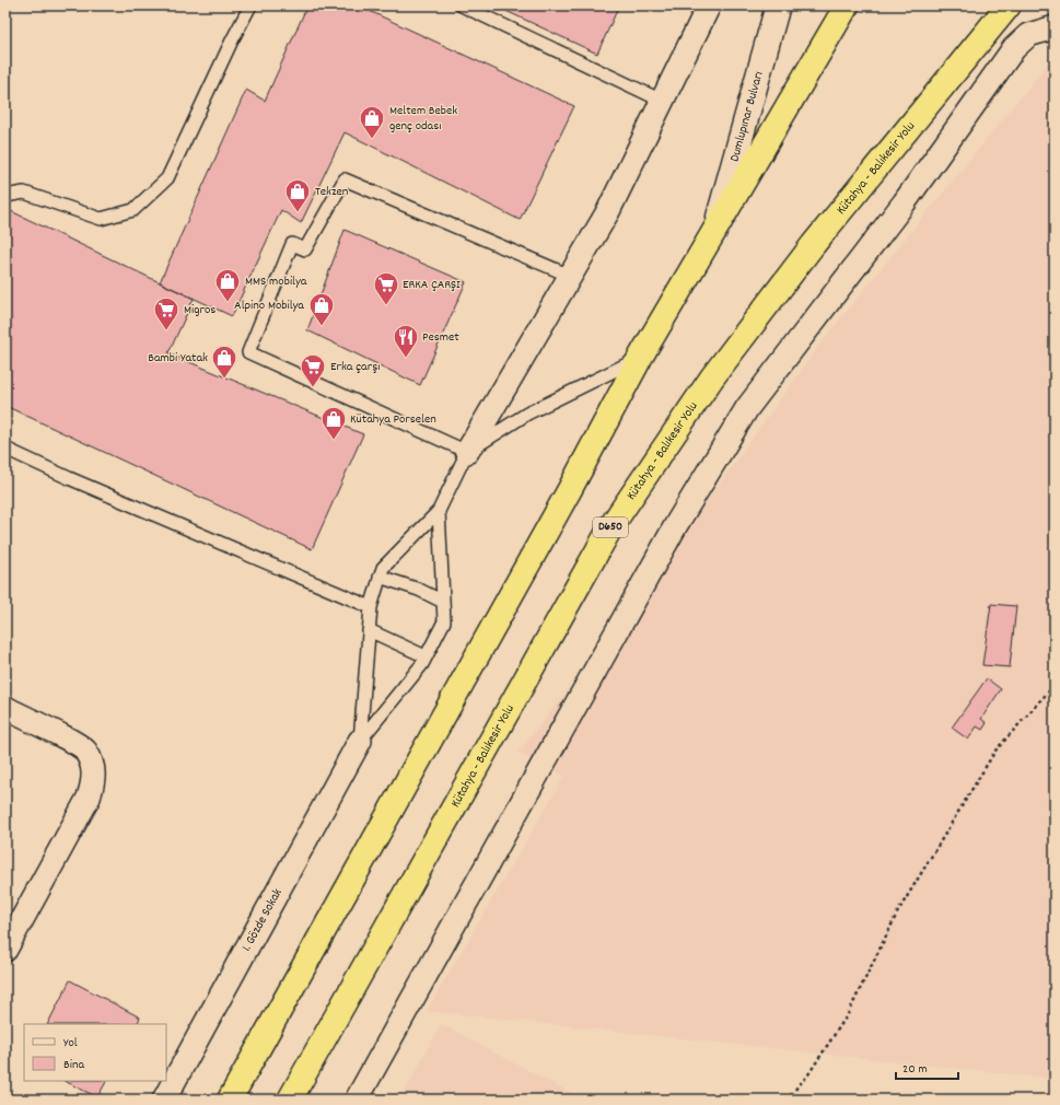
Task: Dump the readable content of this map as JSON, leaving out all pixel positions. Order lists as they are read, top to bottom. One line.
{"streets":{"highway":["Kütahya - Balıkesir Yolu","D650"],"main road":["Dumlupınar Bulvarı"],"street":["1. Gözde Sokak"]},"places":{"shop":["Meltem Bebek genç odası","Tekzen","MMS mobilya","Alpino Mobilya","Bambi Yatak","Kütahya Porselen"],"supermarket":["ERKA ÇARŞI","Migros","Erka çarşı"],"restaurant":["Pesmet"]},"legend":["Yol","Bina"],"scale_bar":"20 m"}
